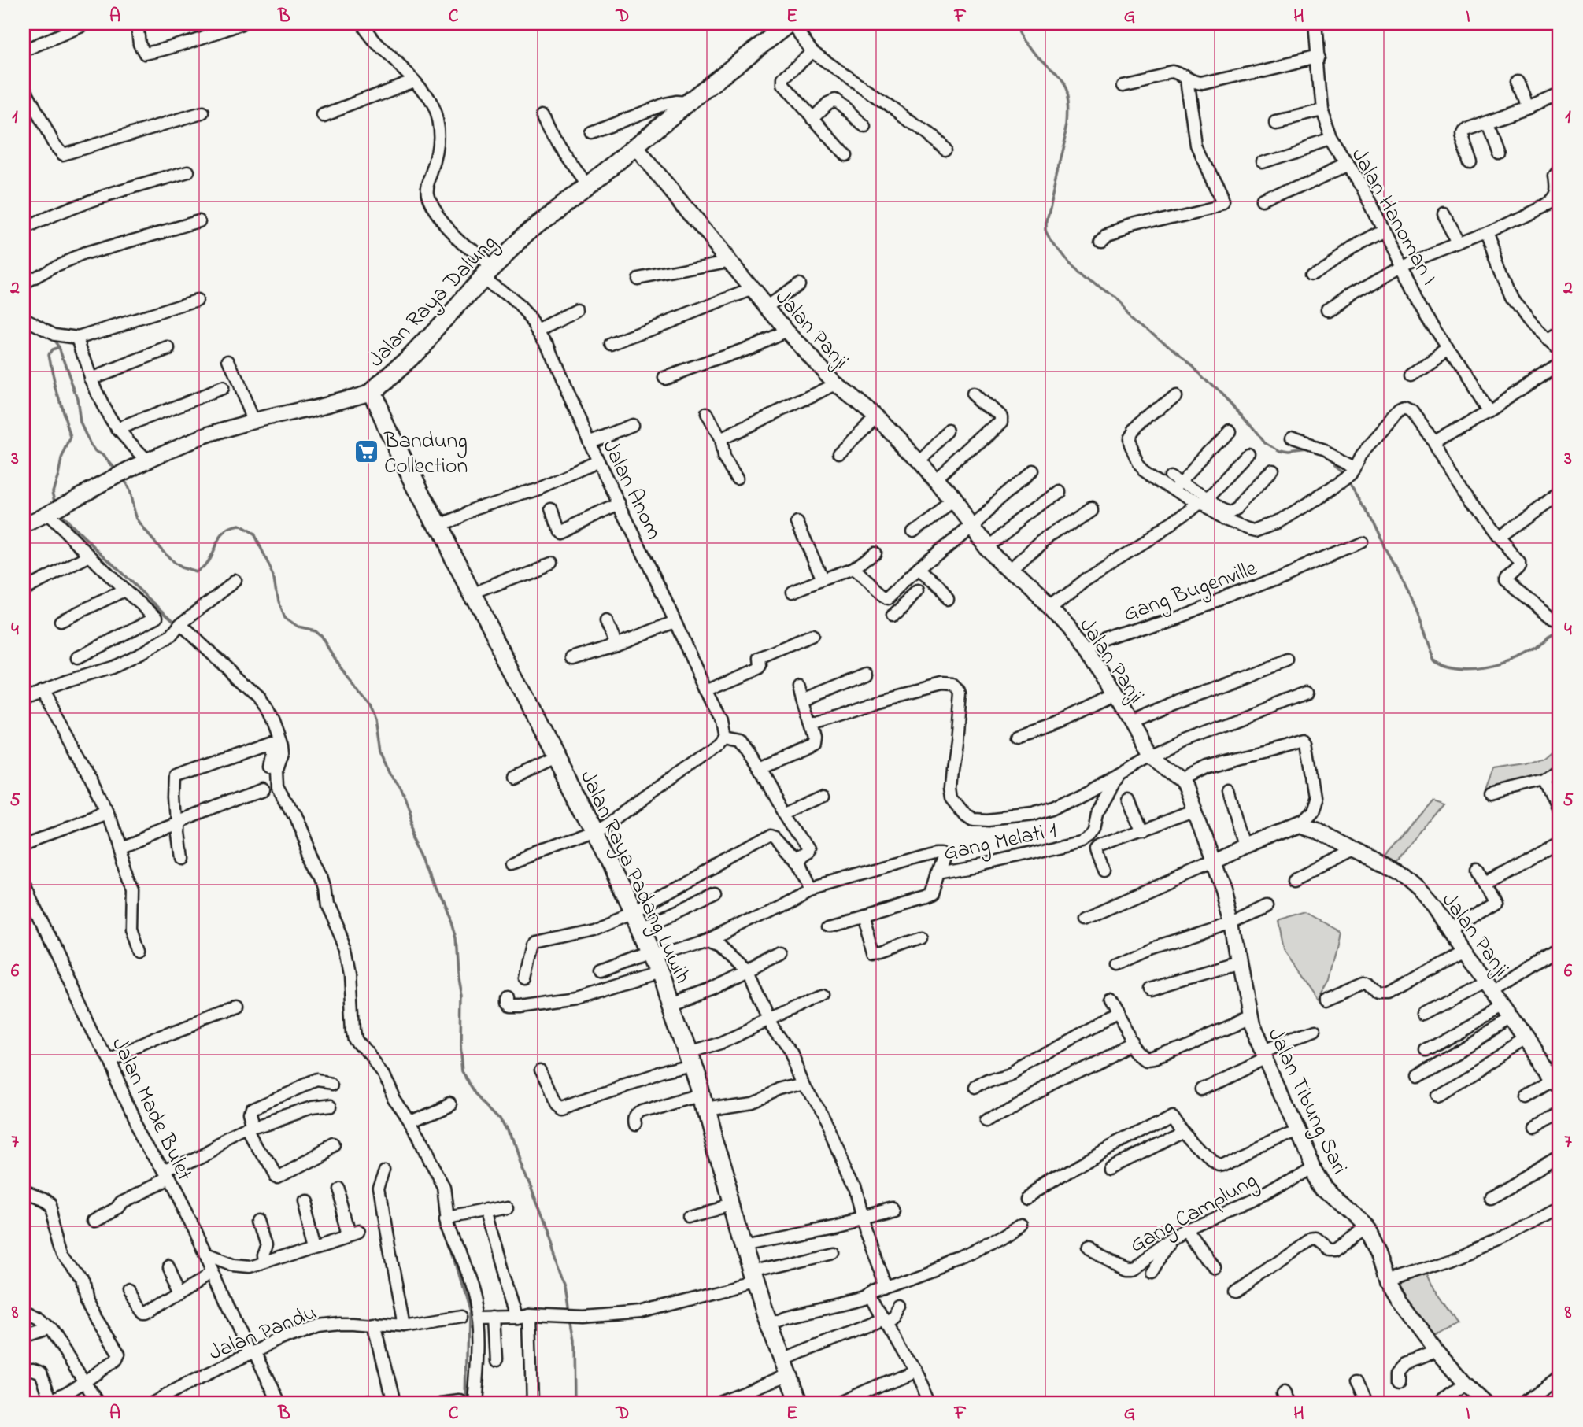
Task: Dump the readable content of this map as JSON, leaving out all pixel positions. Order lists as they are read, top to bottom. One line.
{"streets":{"main road":["Jalan Raya Dalung","Jalan Raya Padang Luwih"],"street":["Jalan Hanoman I","Jalan Panji","Jalan Anom","Gang Bugenville","Gang Melati 1","Jalan Tibung Sari","Jalan Made Bulet","Gang Camplung","Jalan Pandu"]},"crossings":[["Jalan Raya Dalung","Jalan Panji"],["Jalan Raya Dalung","Jalan Anom"],["Jalan Raya Dalung","Jalan Raya Padang Luwih"],["Jalan Panji","Gang Bugenville"],["Jalan Panji","Jalan Tibung Sari"],["Jalan Tibung Sari","Gang Camplung"],["Jalan Made Bulet","Jalan Pandu"]],"places":{"supermarket":["Bandung Collection"]},"grid":{"columns":["A","B","C","D","E","F","G","H","I"],"rows":["1","2","3","4","5","6","7","8"]}}
